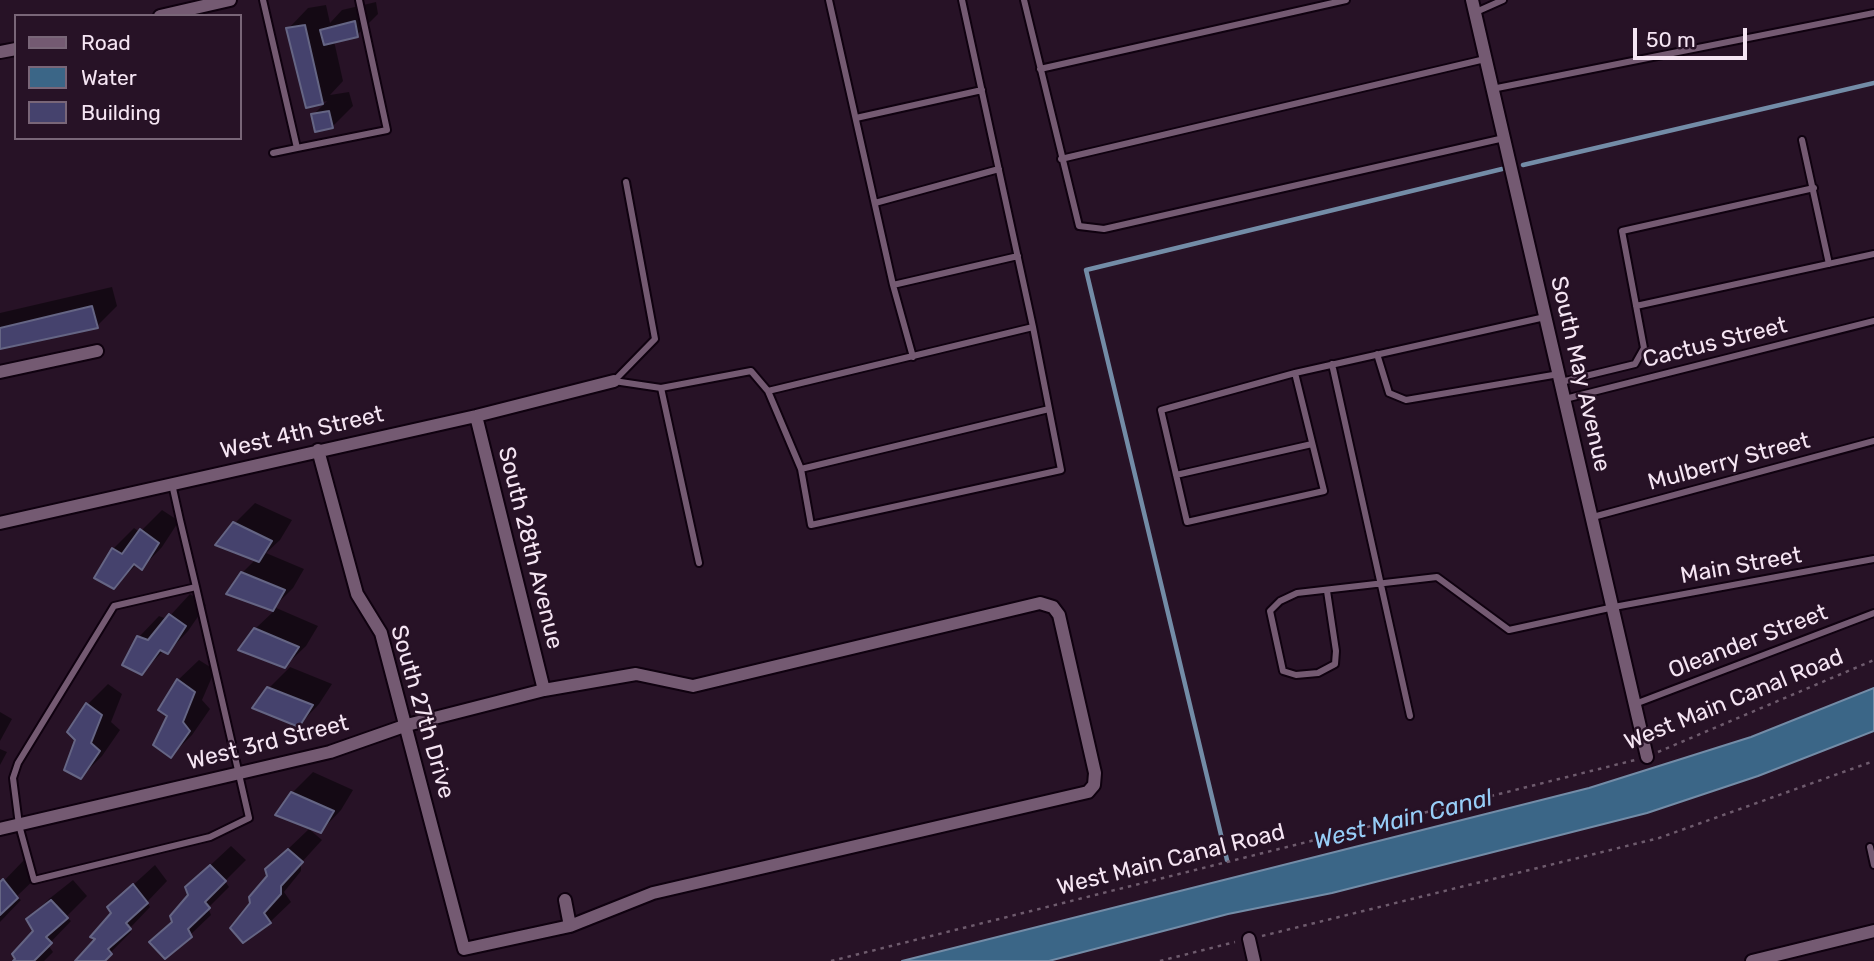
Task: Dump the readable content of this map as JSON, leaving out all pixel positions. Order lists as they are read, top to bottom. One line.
{"streets":{"street":["South May Avenue","West 4th Street","South 28th Avenue","South 27th Drive","West 3rd Street"],"lane":["Cactus Street","Mulberry Street","Main Street","Oleander Street"],"path":["West Main Canal Road"]},"crossings":[["Cactus Street","South May Avenue"],["South May Avenue","Mulberry Street"],["South May Avenue","Main Street"],["South May Avenue","Oleander Street"],["South May Avenue","West Main Canal Road"],["West 4th Street","South 28th Avenue"],["West 4th Street","South 27th Drive"],["South 28th Avenue","West 3rd Street"],["South 27th Drive","West 3rd Street"]],"water":["West Main Canal"],"legend":["Road","Water","Building"],"scale_bar":"50 m"}
